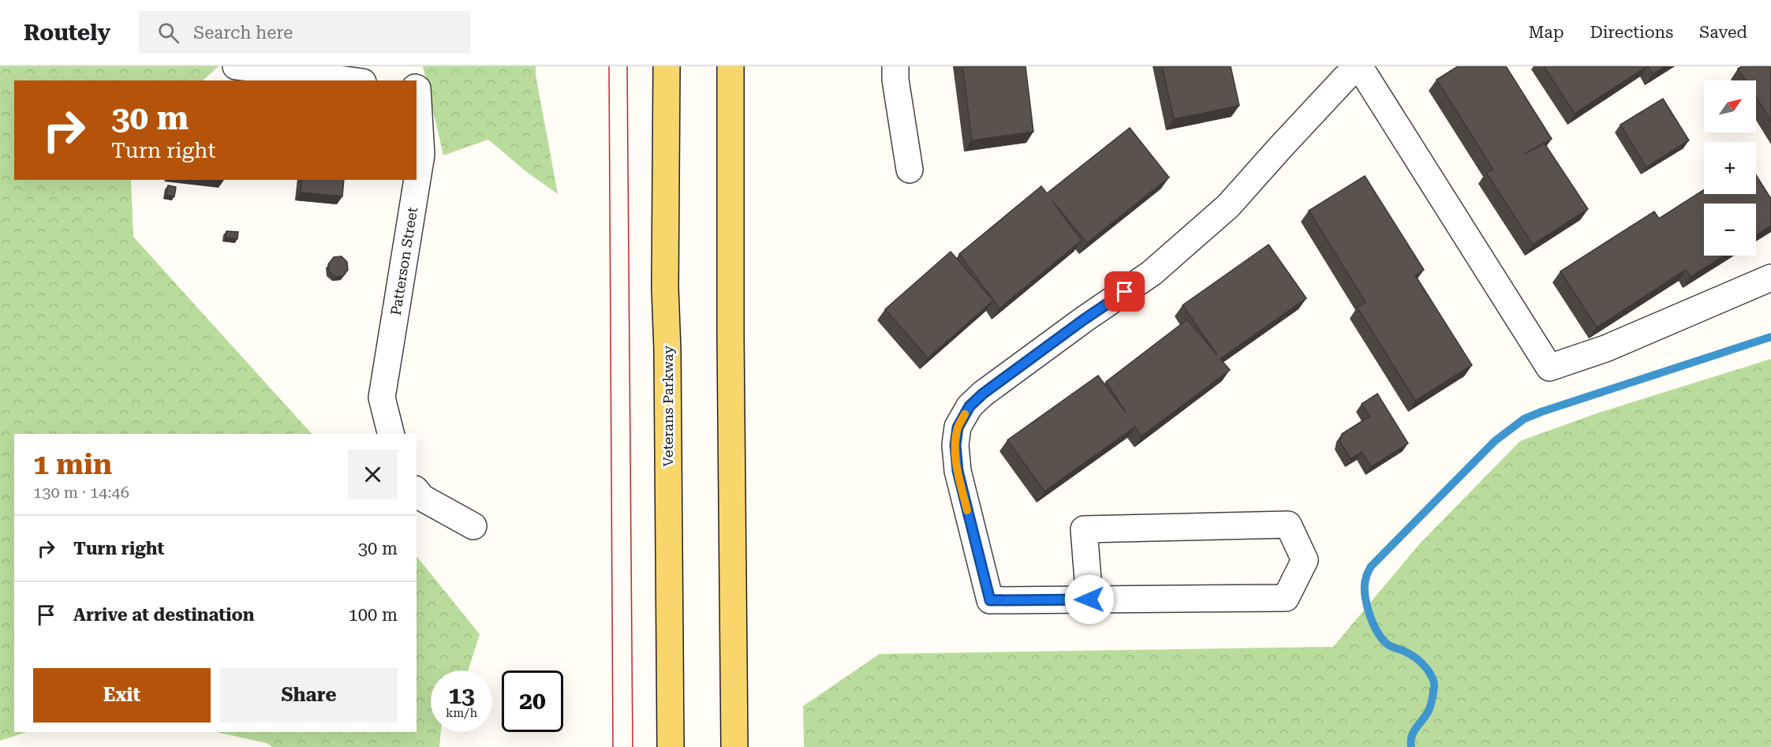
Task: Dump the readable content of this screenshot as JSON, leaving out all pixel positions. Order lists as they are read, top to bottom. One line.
{"streets":{"main road":["Veterans Parkway"],"street":["Patterson Street"]},"north":"top right","page":{"header":"Routely","search":"Search here","nav":["Map","Directions","Saved"],"map_buttons":["+","−"],"turn":["30 m","Turn right"],"heading":["1 min","130 m · 14:46"],"list":[{"name":"Turn right","value":"30 m"},{"name":"Arrive at destination","value":"100 m"}],"buttons":["Exit","Share"],"speed":"13 km/h","limit":"20"}}
